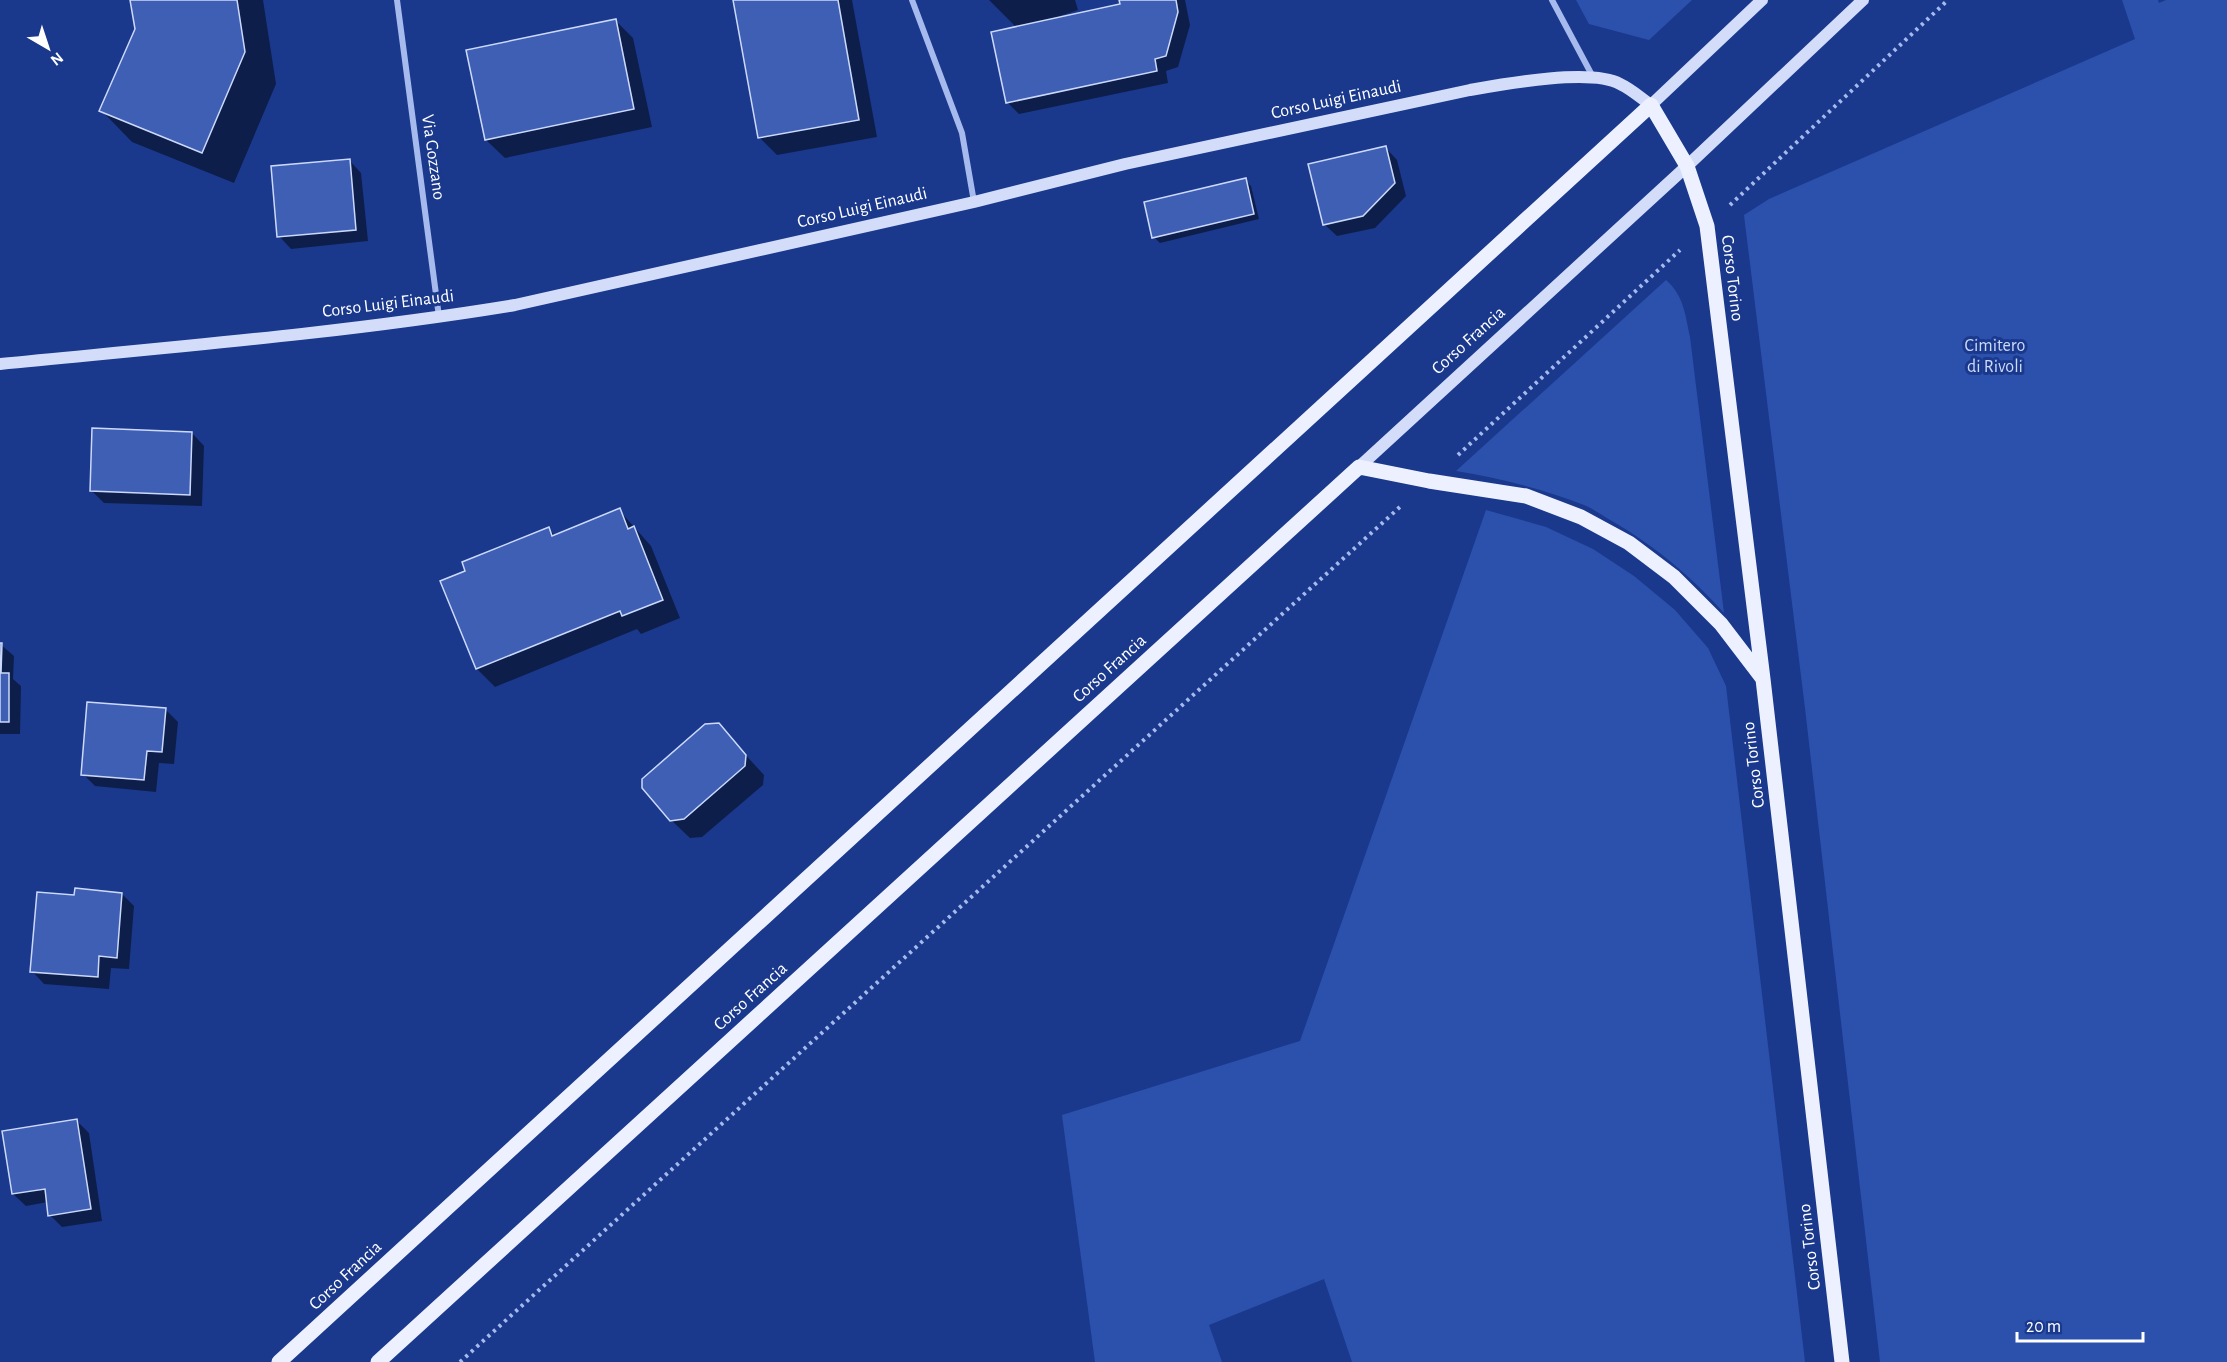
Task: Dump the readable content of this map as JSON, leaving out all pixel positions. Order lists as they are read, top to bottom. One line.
{"streets":{"main road":["Corso Luigi Einaudi","Corso Torino","Corso Francia"],"street":["Via Gozzano"]},"crossings":[["Corso Luigi Einaudi","Via Gozzano"],["Corso Luigi Einaudi","Corso Torino"],["Corso Luigi Einaudi","Corso Francia"],["Corso Torino","Corso Francia"]],"parks":["Cimitero di Rivoli"],"scale_bar":"20 m","north":"bottom right"}
